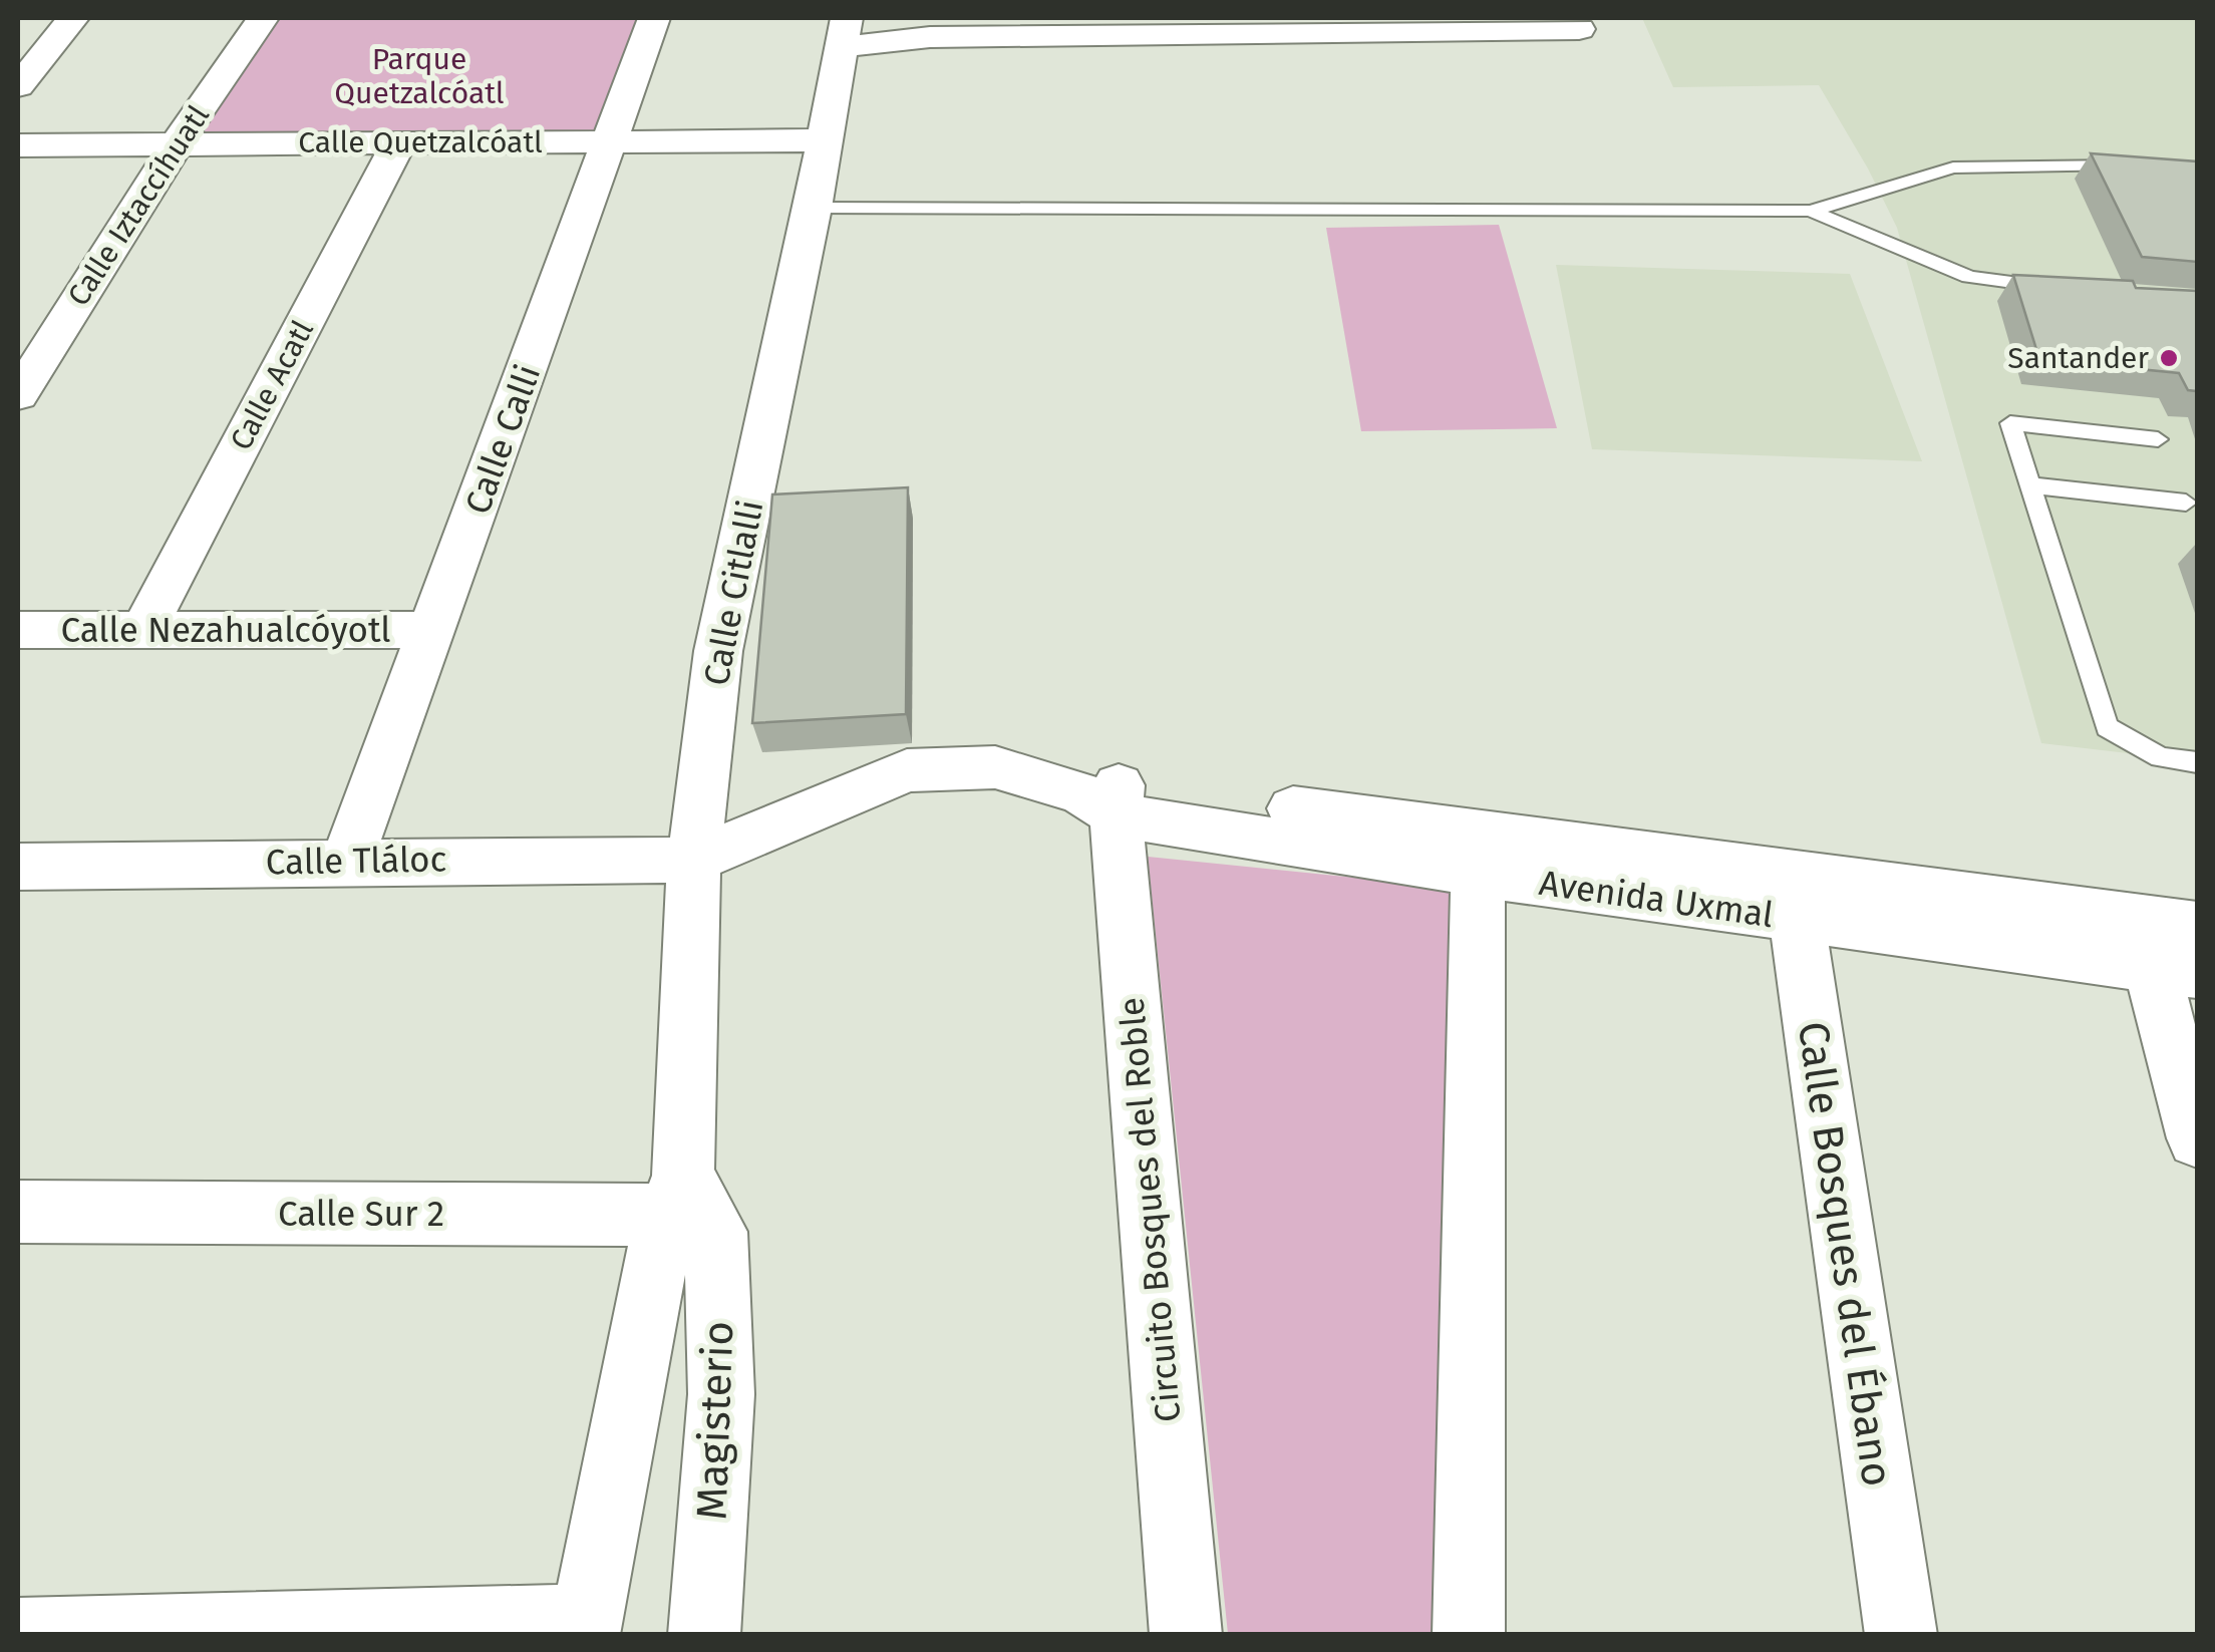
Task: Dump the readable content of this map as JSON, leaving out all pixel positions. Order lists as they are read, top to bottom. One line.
{"streets":{"street":["Calle Quetzalcóatl","Calle Iztaccíhuatl","Calle Acatl","Calle Calli","Calle Citlalli","Calle Nezahualcóyotl","Calle Tláloc","Avenida Uxmal","Circuito Bosques del Roble","Calle Sur 2","Calle Bosques del Ébano","Magisterio"]},"crossings":[["Calle Quetzalcóatl","Calle Iztaccíhuatl"],["Calle Quetzalcóatl","Calle Acatl"],["Calle Quetzalcóatl","Calle Calli"],["Calle Quetzalcóatl","Calle Citlalli"],["Calle Acatl","Calle Nezahualcóyotl"],["Calle Calli","Calle Nezahualcóyotl"],["Calle Calli","Calle Tláloc"],["Calle Citlalli","Calle Tláloc"],["Calle Citlalli","Avenida Uxmal"],["Calle Citlalli","Calle Sur 2"],["Calle Citlalli","Magisterio"],["Calle Tláloc","Avenida Uxmal"],["Avenida Uxmal","Circuito Bosques del Roble"],["Avenida Uxmal","Calle Bosques del Ébano"],["Calle Sur 2","Magisterio"]],"parks":["Parque Quetzalcóatl"],"places":["Santander"]}
